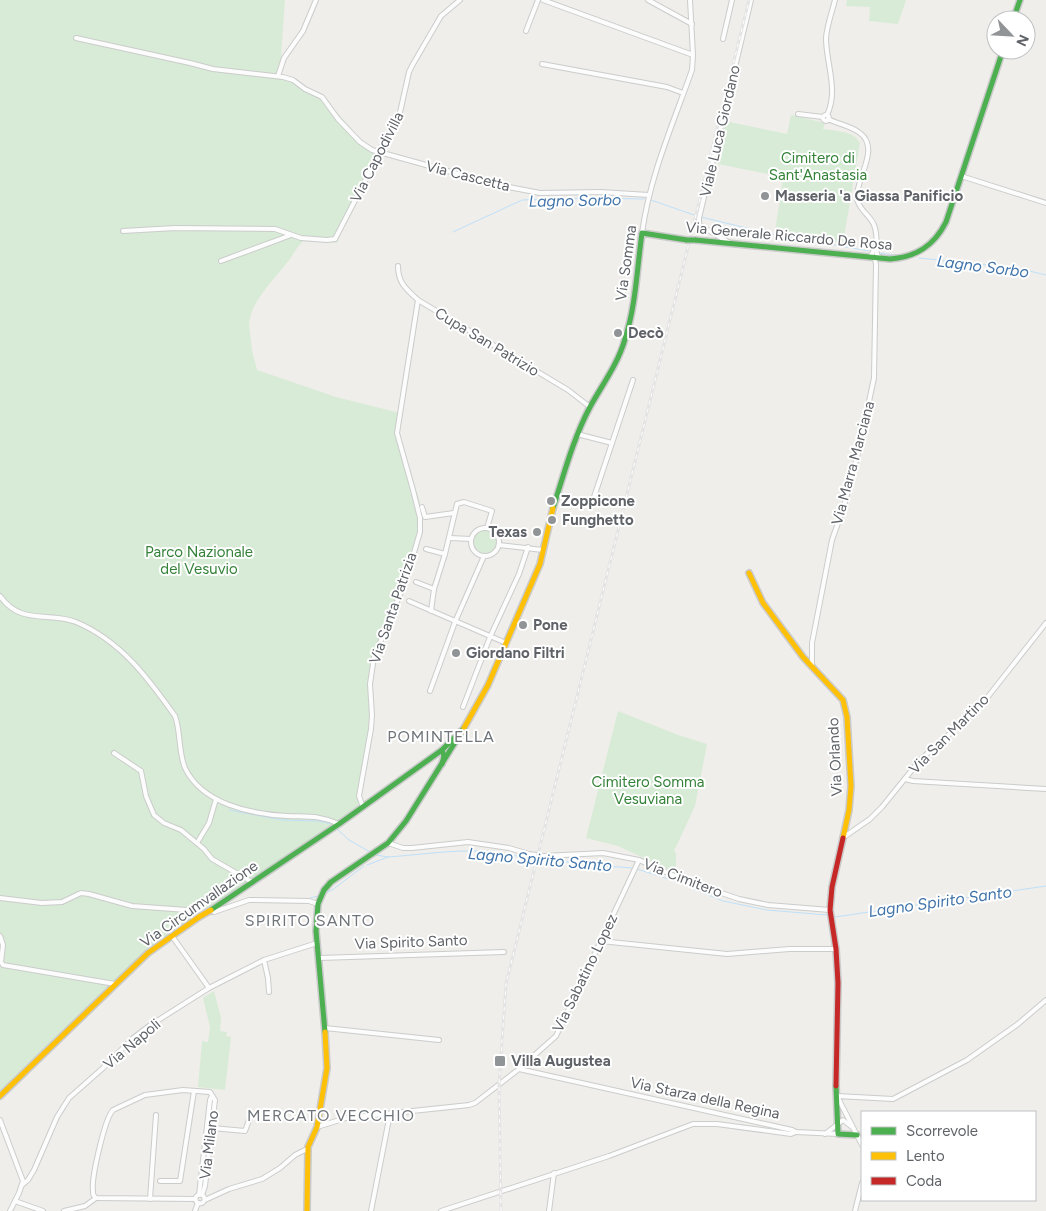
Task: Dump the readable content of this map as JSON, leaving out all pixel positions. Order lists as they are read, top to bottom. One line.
{"streets":{"main road":["Via Generale Riccardo De Rosa","Via Somma","Via Orlando","Via Circumvallazione","Via Starza della Regina"],"street":["Viale Luca Giordano","Via Capodivilla","Via Cascetta","Cupa San Patrizio","Via Marra Marciana","Via Santa Patrizia","Via San Martino","Via Cimitero","Via Spirito Santo","Via Sabatino Lopez","Via Napoli","Via Milano"]},"crossings":[["Viale Luca Giordano","Via Generale Riccardo De Rosa"],["Via Capodivilla","Via Cascetta"],["Via Cascetta","Via Somma"],["Via Generale Riccardo De Rosa","Via Somma"],["Via Generale Riccardo De Rosa","Via Marra Marciana"],["Via Somma","Cupa San Patrizio"],["Via Somma","Via Cimitero"],["Via Somma","Via Circumvallazione"],["Cupa San Patrizio","Via Santa Patrizia"],["Via Marra Marciana","Via Orlando"],["Via Santa Patrizia","Via Circumvallazione"],["Via San Martino","Via Orlando"],["Via Orlando","Via Cimitero"],["Via Cimitero","Via Sabatino Lopez"],["Via Sabatino Lopez","Via Starza della Regina"]],"districts":["POMINTELLA","SPIRITO SANTO","MERCATO VECCHIO"],"water":["Lagno Sorbo","Lagno Spirito Santo"],"parks":["Cimitero di Sant'Anastasia","Parco Nazionale del Vesuvio","Cimitero Somma Vesuviana"],"places":{"other":["Masseria 'a Giassa Panificio","Decò","Zoppicone","Funghetto","Texas","Pone","Giordano Filtri"],"transit":["Villa Augustea"]},"legend":["Scorrevole","Lento","Coda"],"north":"bottom right"}
